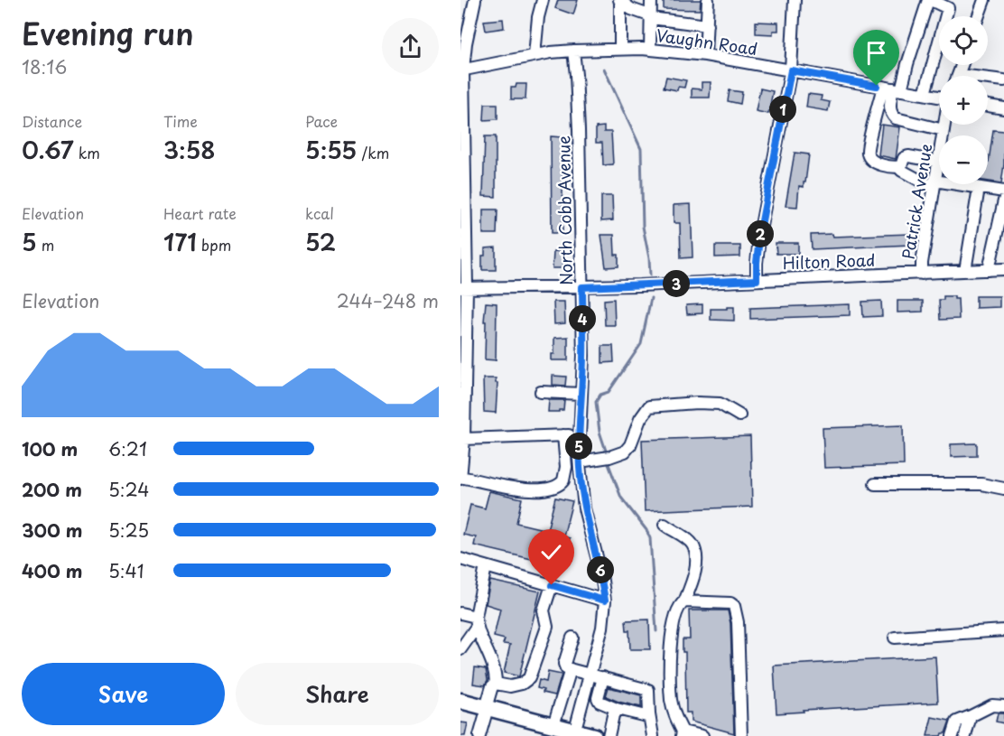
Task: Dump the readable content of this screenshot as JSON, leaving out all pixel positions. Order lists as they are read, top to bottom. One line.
{"streets":{"street":["Vaughn Road","Patrick Avenue","North Cobb Avenue","Hilton Road"]},"crossings":[["Vaughn Road","North Cobb Avenue"],["Patrick Avenue","Hilton Road"],["North Cobb Avenue","Hilton Road"]],"page":{"heading":["Evening run","18:16"],"map_buttons":["+","−"],"stats":[["Distance","0.67 km"],["Time","3:58"],["Pace","5:55 /km"],["Elevation","5 m"],["Heart rate","171 bpm"],["kcal","52"]],"pins":["1","2","3","4","5","6"],"chart":["Elevation","244–248 m"],"list":[{"name":"100 m","note":"6:21"},{"name":"200 m","note":"5:24"},{"name":"300 m","note":"5:25"},{"name":"400 m","note":"5:41"}],"buttons":["Save","Share"]}}
